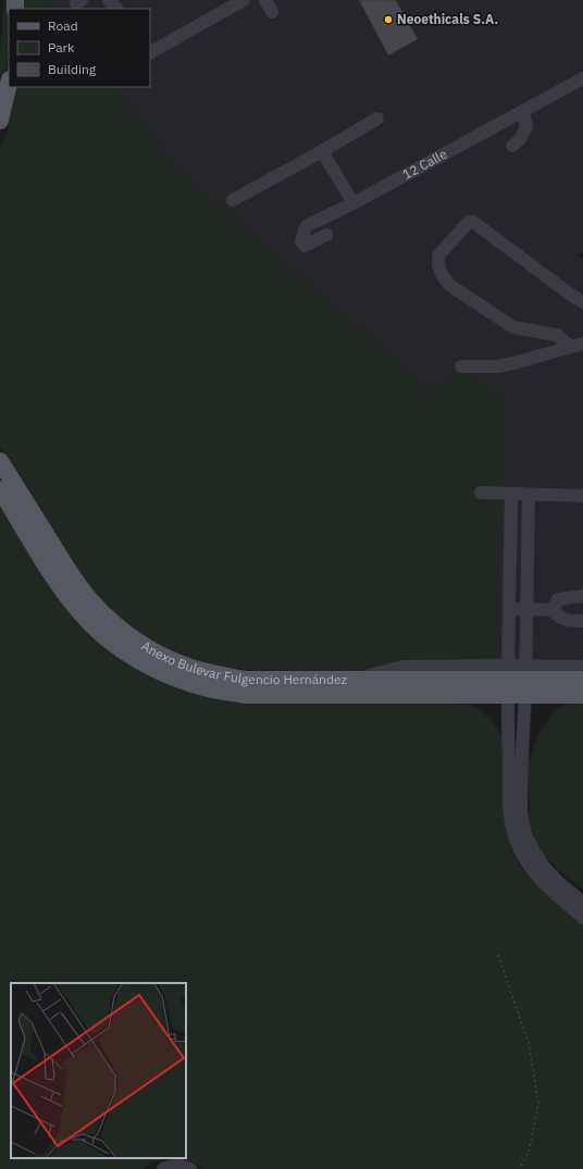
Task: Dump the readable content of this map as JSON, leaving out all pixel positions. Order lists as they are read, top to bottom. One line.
{"streets":{"main road":["Anexo Bulevar Fulgencio Hernández"],"lane":["12 Calle"]},"places":["Neoethicals S.A."],"legend":["Road","Park","Building"]}
